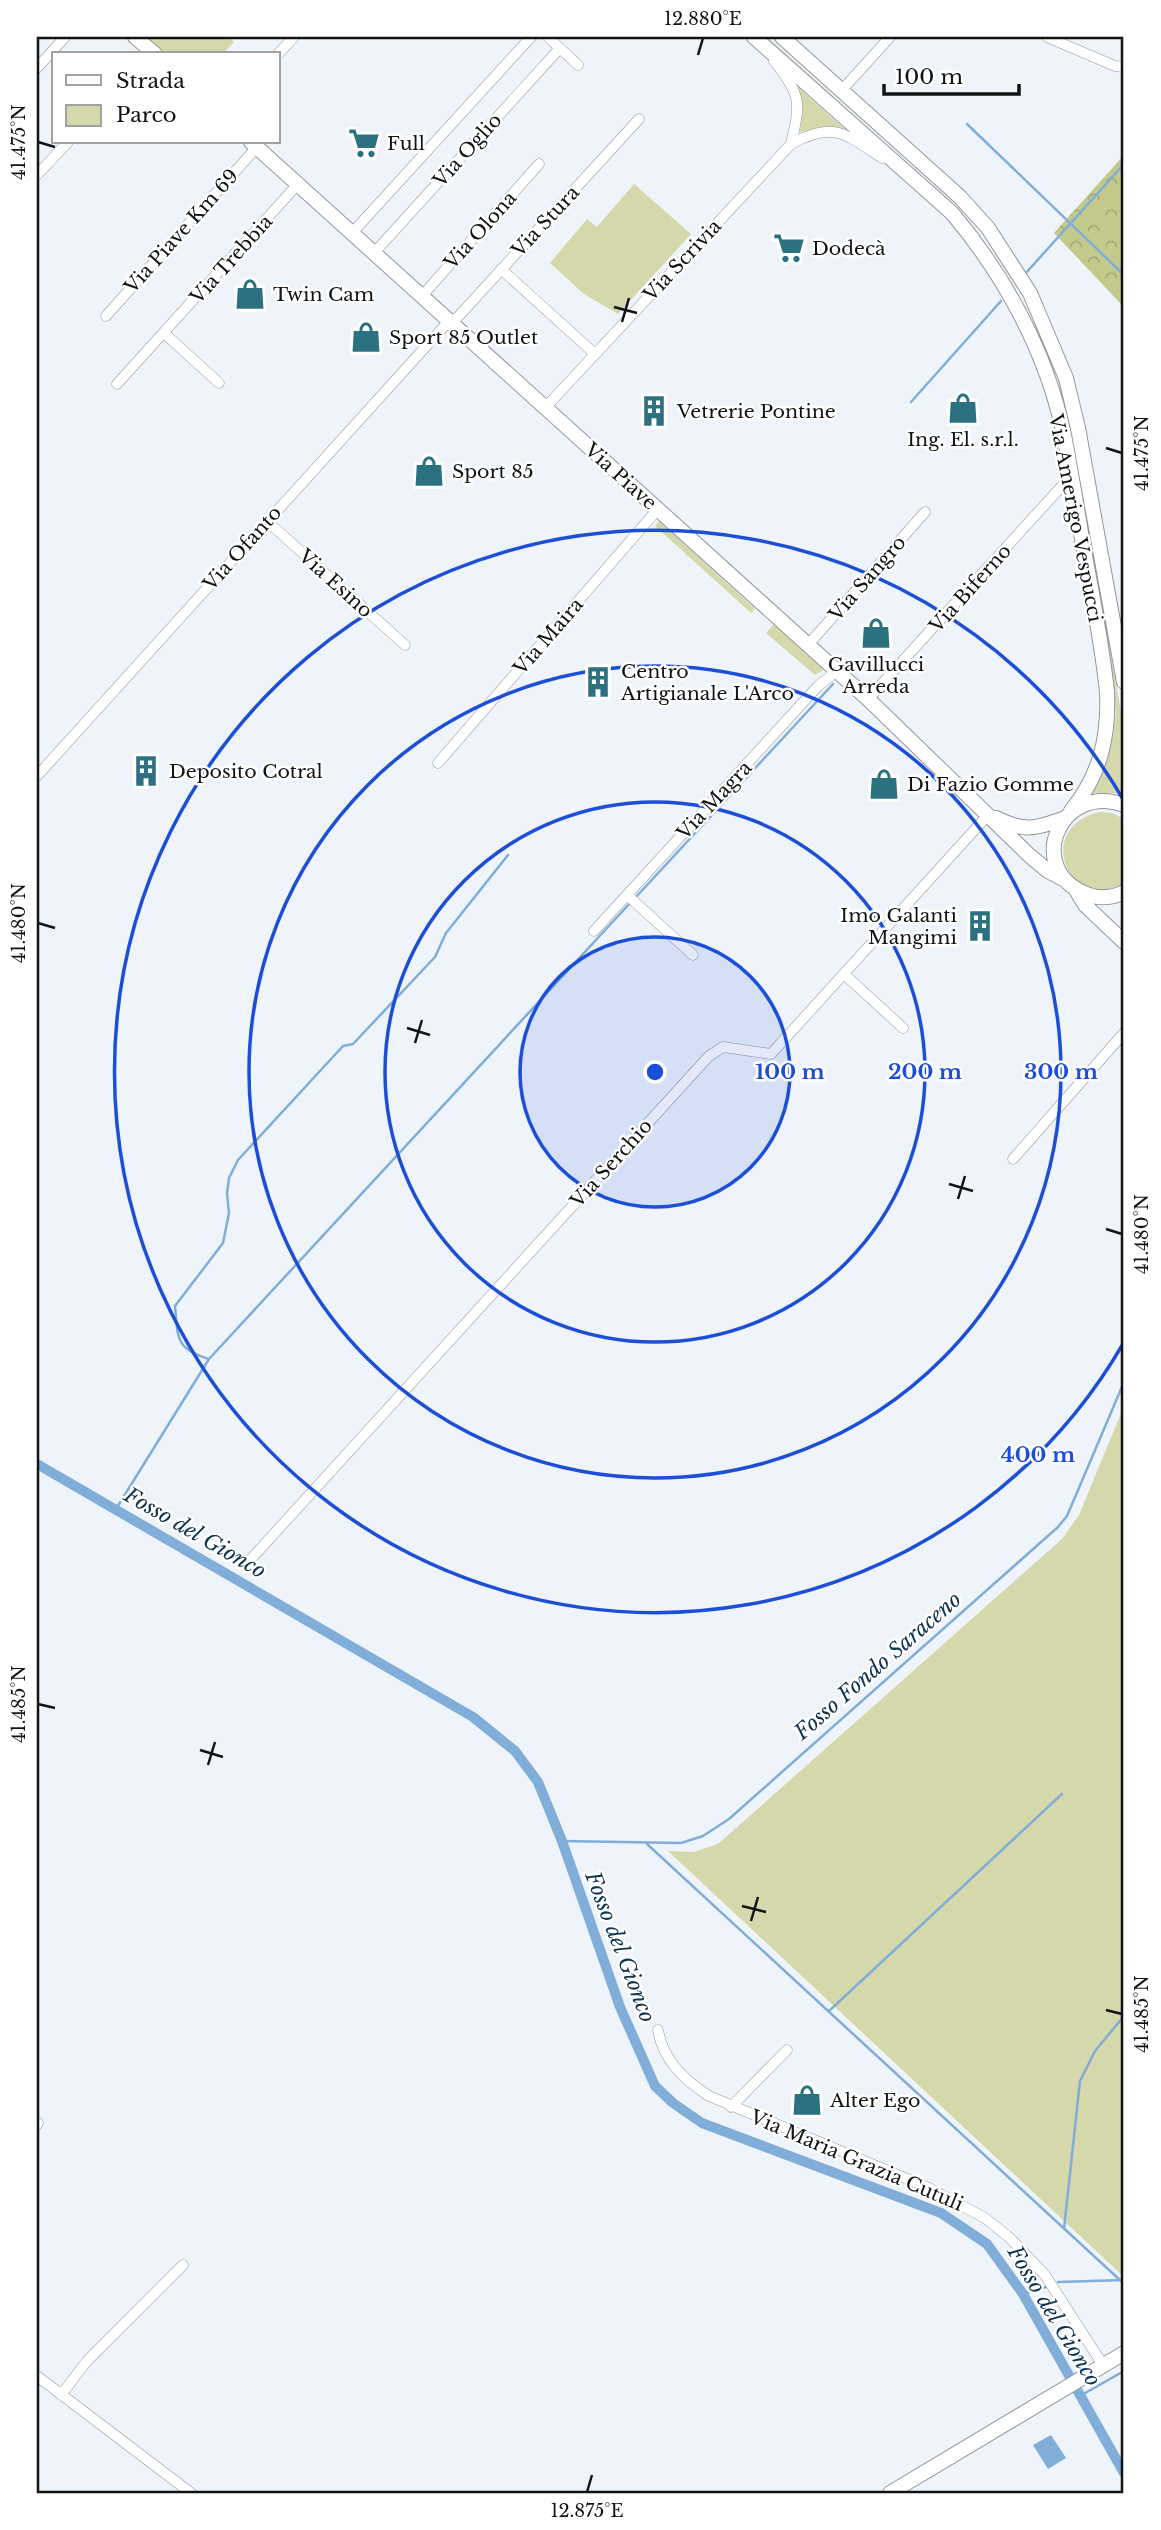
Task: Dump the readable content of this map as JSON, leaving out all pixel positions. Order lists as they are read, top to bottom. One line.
{"streets":{"street":["Via Oglio","Via Stura","Via Olona","Via Piave Km 69","Via Trebbia","Via Scrivia","Via Piave","Via Amerigo Vespucci","Via Ofanto","Via Sangro","Via Esino","Via Biferno","Via Maira","Via Magra","Via Serchio","Via Maria Grazia Cutuli"]},"crossings":[["Via Oglio","Via Piave"],["Via Stura","Via Piave"],["Via Stura","Via Ofanto"],["Via Olona","Via Piave"],["Via Piave Km 69","Via Piave"],["Via Trebbia","Via Piave"],["Via Scrivia","Via Piave"],["Via Scrivia","Via Amerigo Vespucci"],["Via Piave","Via Amerigo Vespucci"],["Via Piave","Via Ofanto"],["Via Piave","Via Sangro"],["Via Piave","Via Biferno"],["Via Piave","Via Maira"],["Via Piave","Via Magra"],["Via Piave","Via Serchio"],["Via Amerigo Vespucci","Via Biferno"],["Via Ofanto","Via Esino"]],"water":["Fosso del Gionco","Fosso Fondo Saraceno"],"places":{"supermarket":["Full","Dodecà"],"shop":["Twin Cam","Sport 85 Outlet","Ing. El. s.r.l.","Sport 85","Gavillucci Arreda","Di Fazio Gomme","Alter Ego"],"building":["Vetrerie Pontine","Centro Artigianale L'Arco","Deposito Cotral","Imo Galanti Mangimi"]},"legend":["Strada","Parco"],"scale_bar":"100 m","coordinates":["12.880°E","41.475°N","41.480°N","41.485°N","12.875°E"],"rings":["100 m","200 m","300 m","400 m"]}
